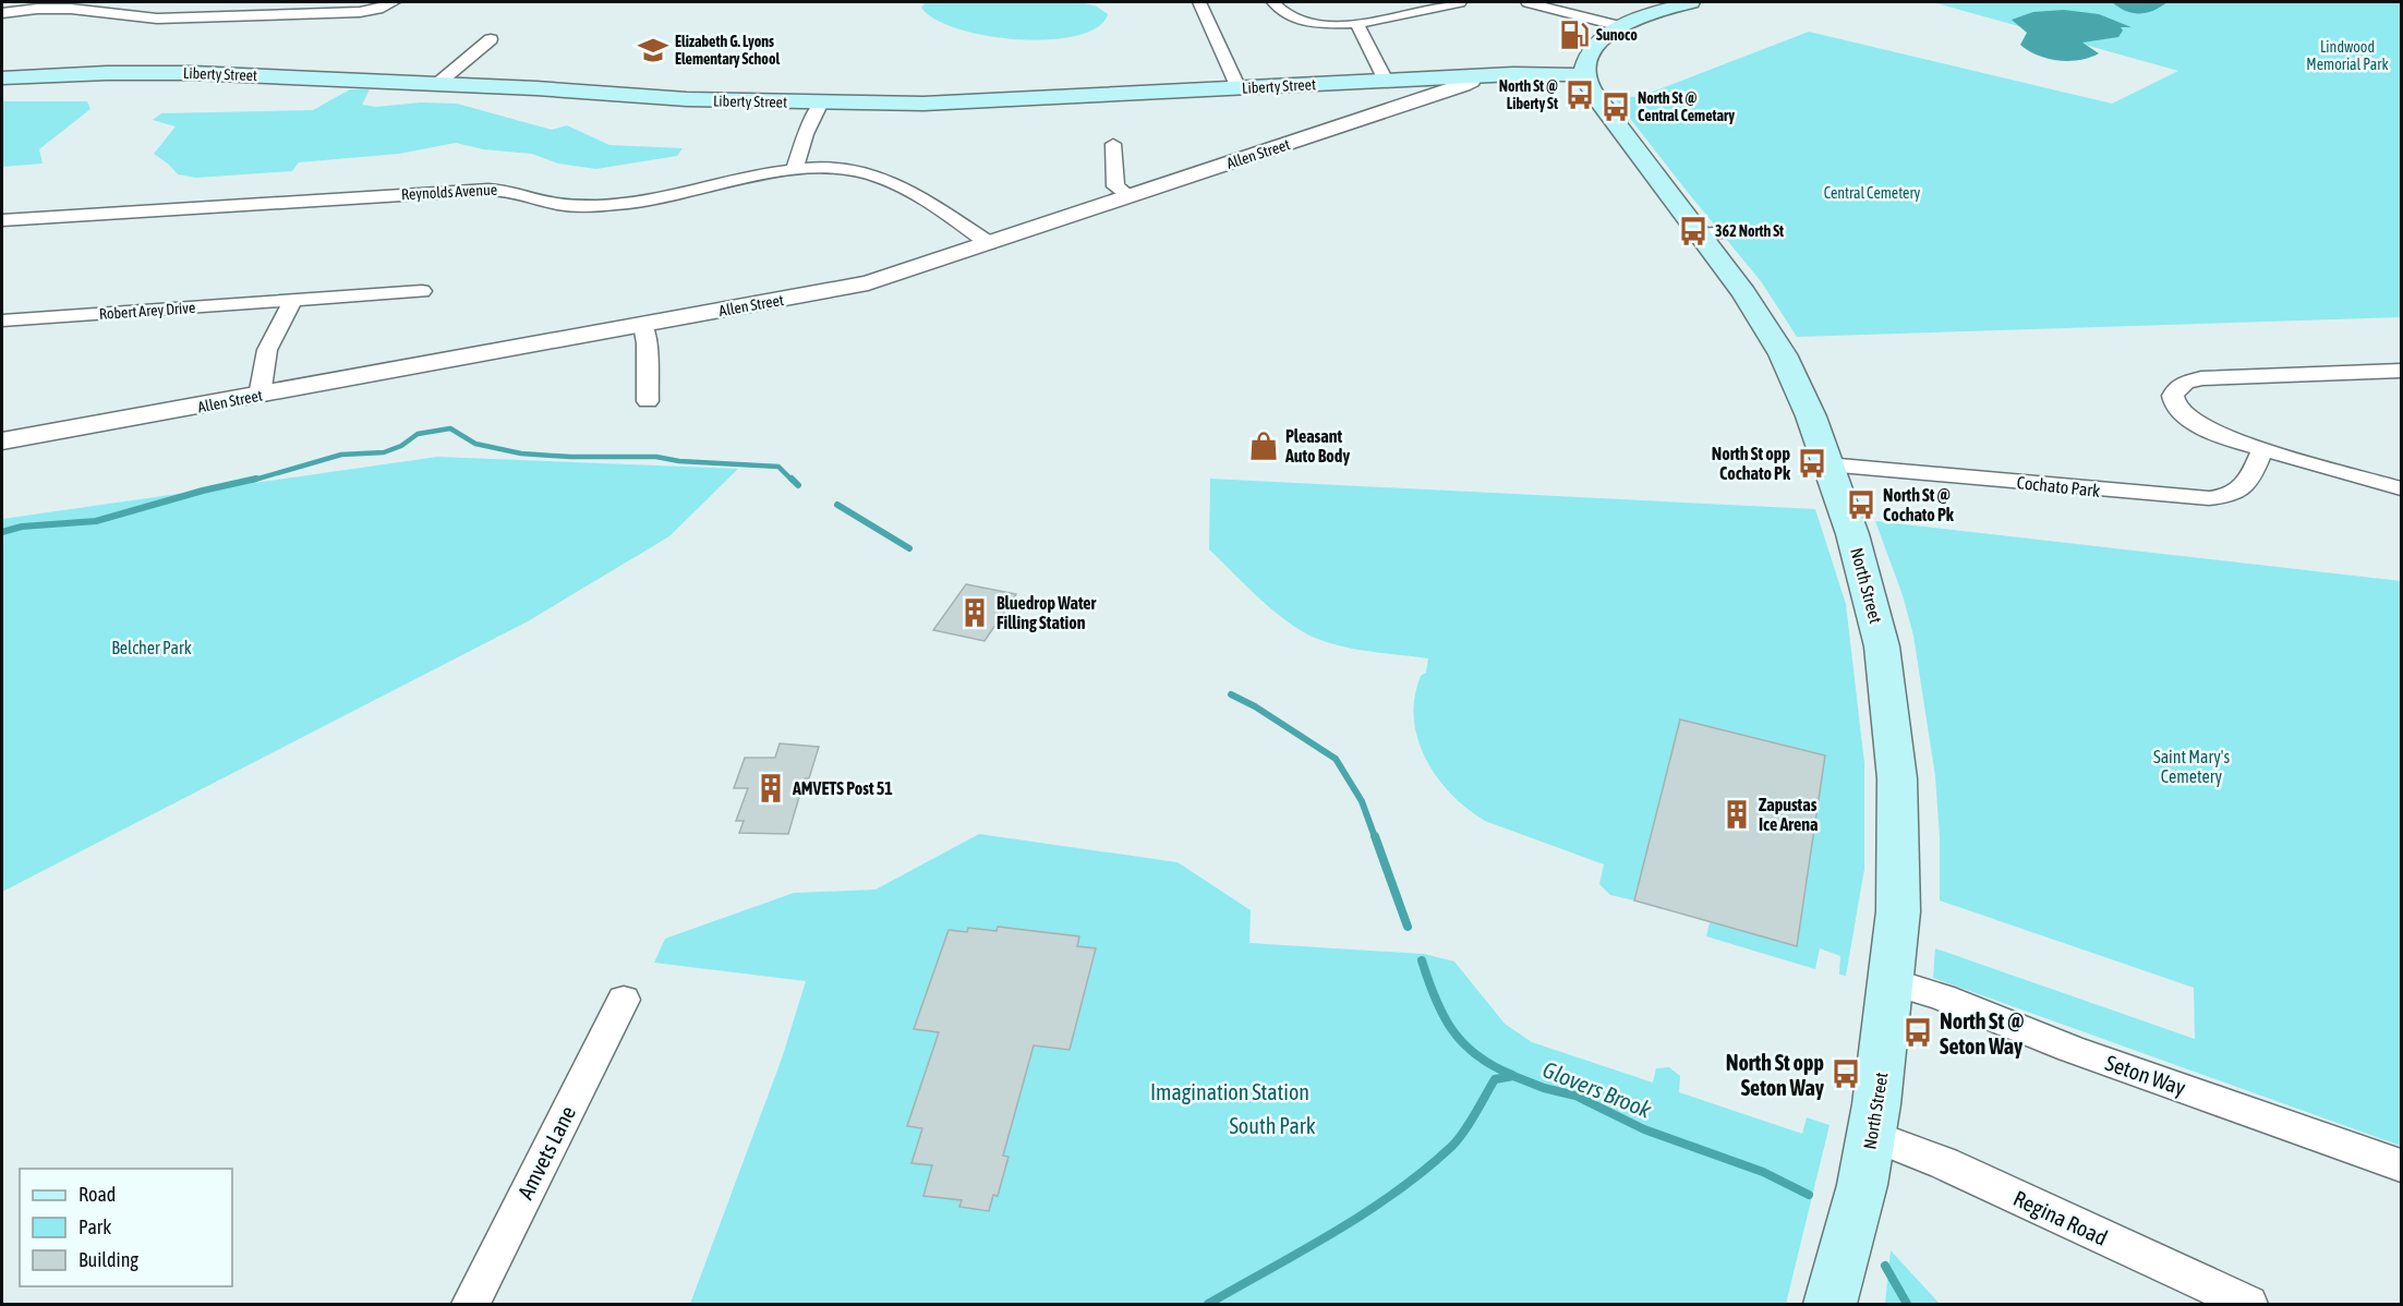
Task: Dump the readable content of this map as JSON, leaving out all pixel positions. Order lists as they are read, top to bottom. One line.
{"streets":{"main road":["Liberty Street","North Street"],"street":["Allen Street","Reynolds Avenue","Robert Arey Drive","Cochato Park","Seton Way","Amvets Lane","Regina Road"]},"crossings":[["Liberty Street","Allen Street"],["Liberty Street","North Street"],["Allen Street","Reynolds Avenue"],["Cochato Park","North Street"],["North Street","Seton Way"],["North Street","Regina Road"]],"water":["Glovers Brook"],"parks":["Lindwood Memorial Park","Central Cemetery","Belcher Park","Saint Mary's Cemetery","Imagination Station","South Park"],"places":{"fuel station":["Sunoco"],"school or university":["Elizabeth G. Lyons Elementary School"],"bus stop":["North St @ Liberty St","North St @ Central Cemetary","362 North St","North St opp Cochato Pk","North St @ Cochato Pk","North St @ Seton Way","North St opp Seton Way"],"shop":["Pleasant Auto Body"],"building":["Bluedrop Water Filling Station","AMVETS Post 51","Zapustas Ice Arena"]},"legend":["Road","Park","Building"]}
